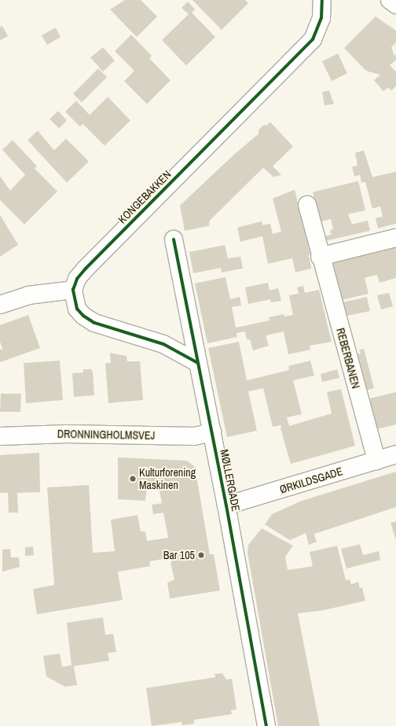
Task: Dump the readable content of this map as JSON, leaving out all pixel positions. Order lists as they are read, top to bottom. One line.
{"streets":{"street":["KONGEBAKKEN","REBERBANEN","DRONNINGHOLMSVEJ","MØLLERGADE","ØRKILDSGADE"]},"crossings":[["REBERBANEN","ØRKILDSGADE"],["DRONNINGHOLMSVEJ","MØLLERGADE"],["MØLLERGADE","ØRKILDSGADE"]],"places":["Kulturforening Maskinen","Bar 105"]}
